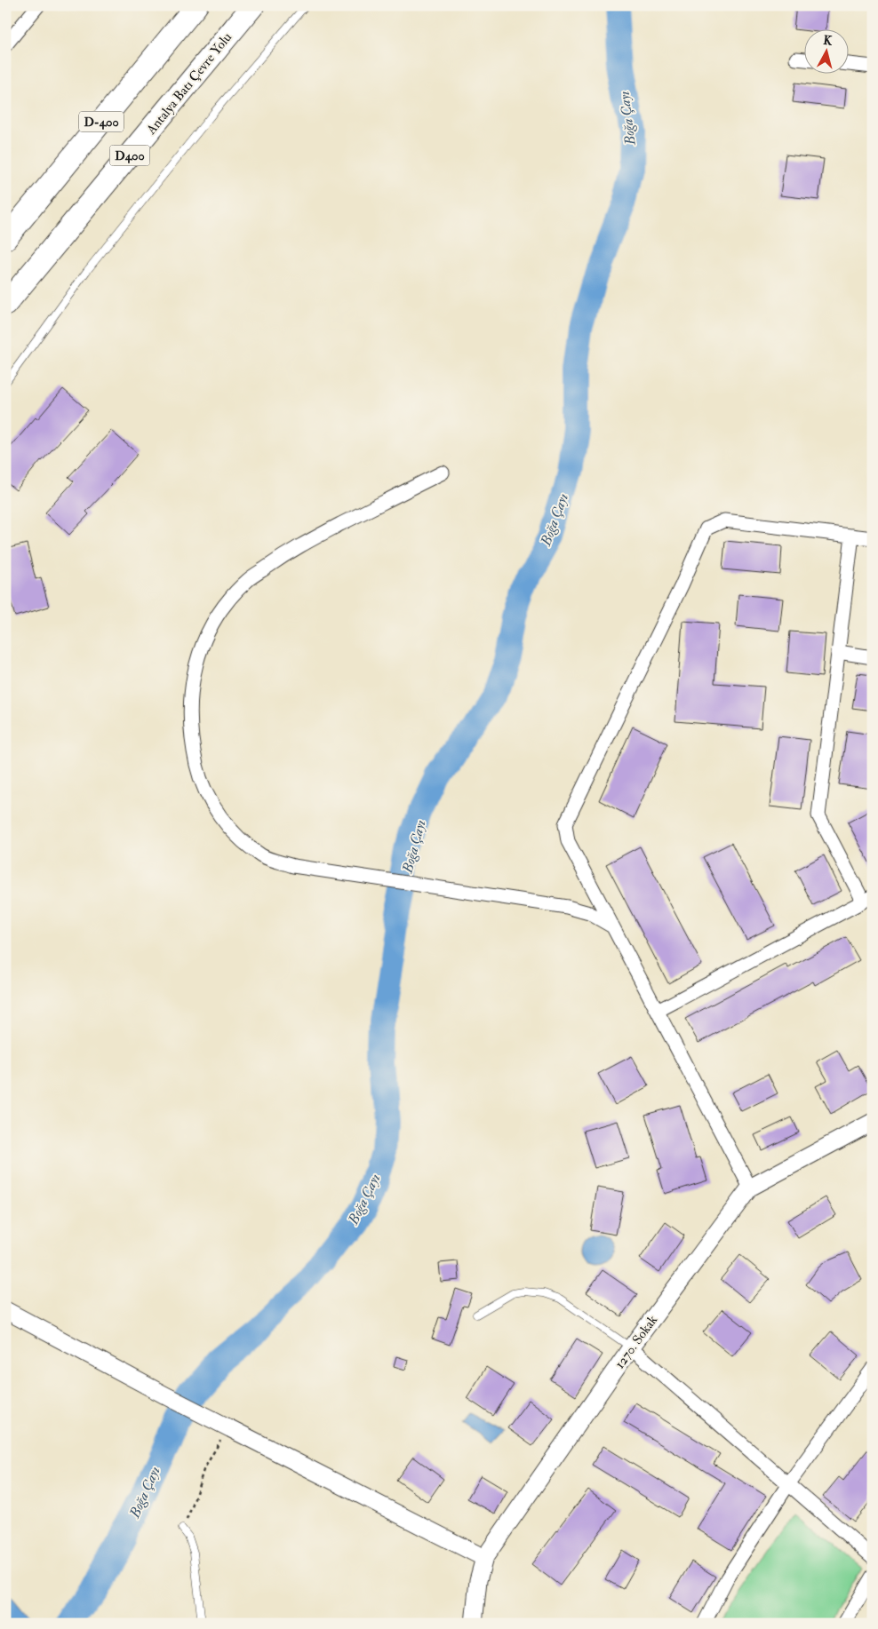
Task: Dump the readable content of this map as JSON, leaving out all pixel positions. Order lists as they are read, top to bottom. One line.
{"streets":{"highway":["Antalya Batı Çevre Yolu","D-400","D400"],"street":["1270. Sokak"]},"water":["Boğa Çayı"],"north":"top"}
